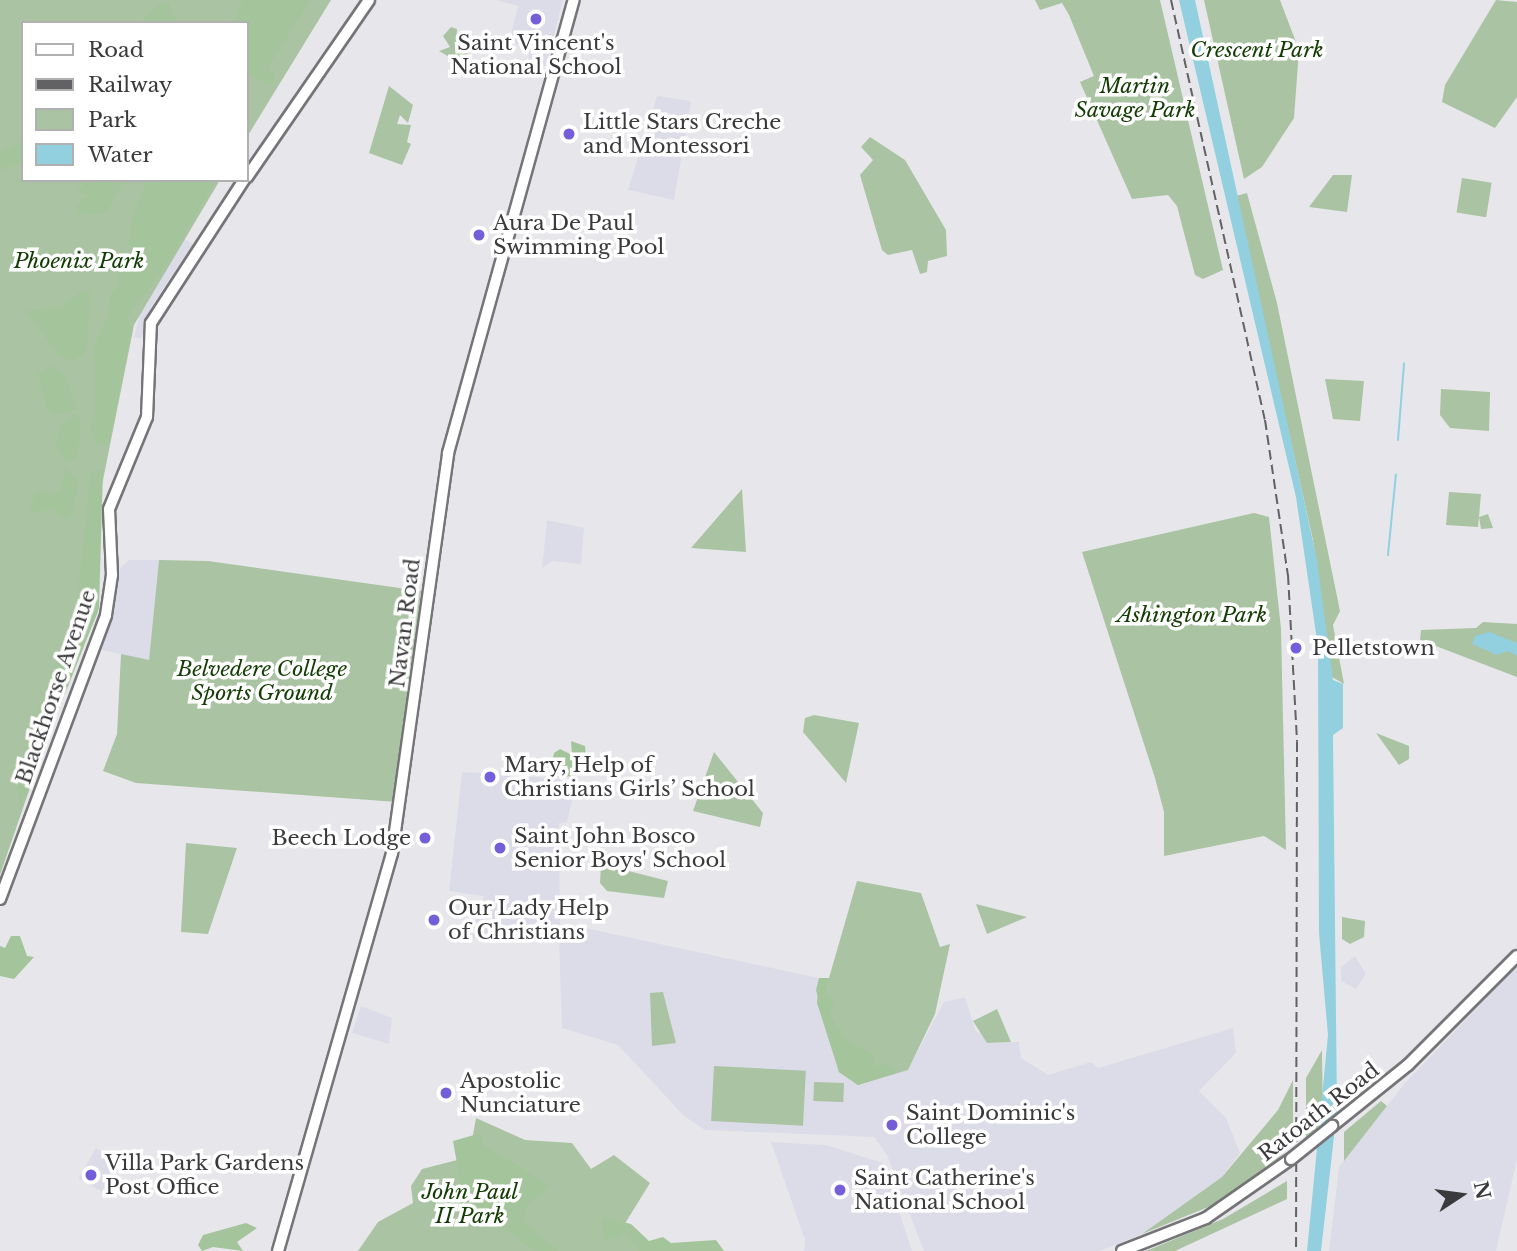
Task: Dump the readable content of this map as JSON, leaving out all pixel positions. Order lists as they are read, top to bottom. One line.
{"streets":{"main road":["Navan Road","Blackhorse Avenue","Ratoath Road"]},"parks":["Crescent Park","Martin Savage Park","Phoenix Park","Ashington Park","Belvedere College Sports Ground","John Paul II Park"],"places":["Saint Vincent's National School","Little Stars Creche and Montessori","Aura De Paul Swimming Pool","Pelletstown","Mary, Help of Christians Girls’ School","Beech Lodge","Saint John Bosco Senior Boys' School","Our Lady Help of Christians","Apostolic Nunciature","Saint Dominic's College","Villa Park Gardens Post Office","Saint Catherine's National School"],"legend":["Road","Railway","Park","Water"],"north":"right"}
